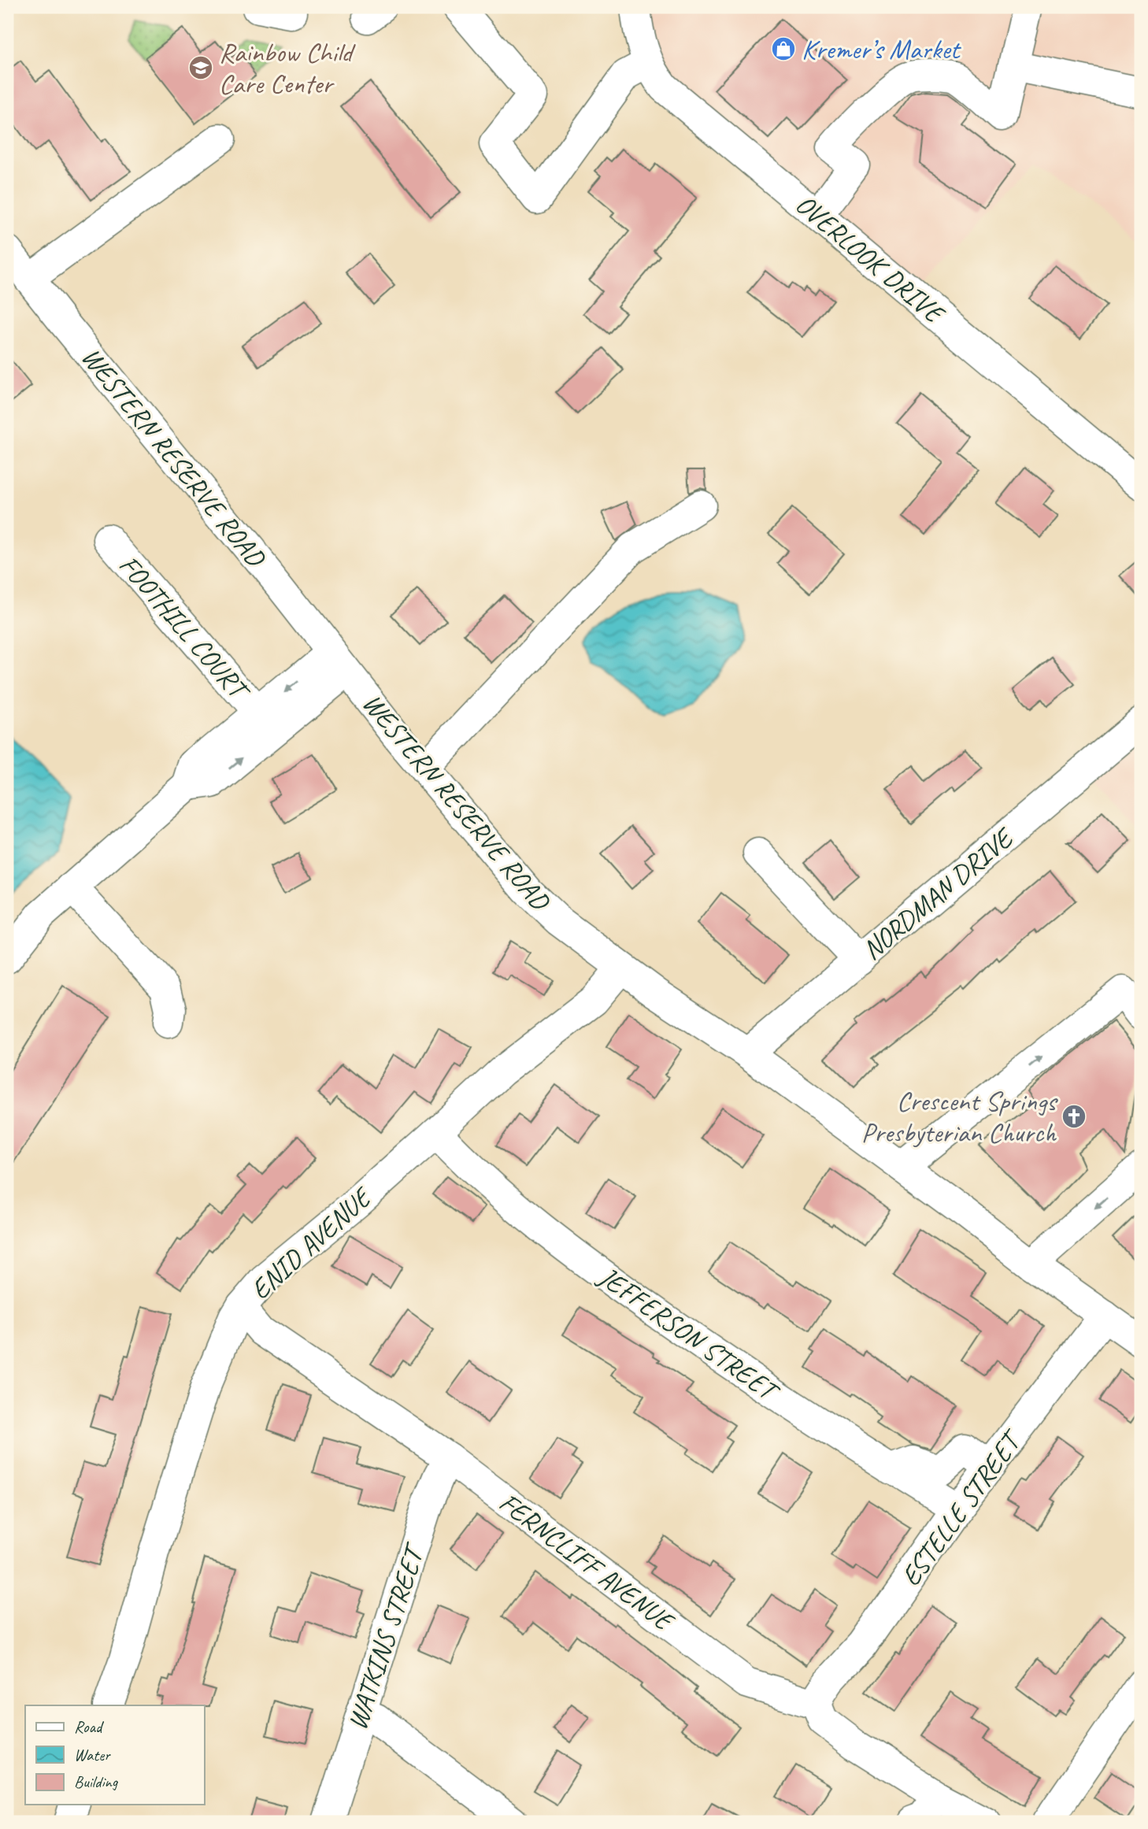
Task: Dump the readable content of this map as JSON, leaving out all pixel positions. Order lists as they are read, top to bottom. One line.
{"streets":{"street":["OVERLOOK DRIVE","WESTERN RESERVE ROAD","FOOTHILL COURT","NORDMAN DRIVE","ENID AVENUE","JEFFERSON STREET","ESTELLE STREET","FERNCLIFF AVENUE","WATKINS STREET"]},"crossings":[["WESTERN RESERVE ROAD","NORDMAN DRIVE"],["WESTERN RESERVE ROAD","ENID AVENUE"],["WESTERN RESERVE ROAD","ESTELLE STREET"],["ENID AVENUE","JEFFERSON STREET"],["ENID AVENUE","FERNCLIFF AVENUE"],["JEFFERSON STREET","ESTELLE STREET"],["ESTELLE STREET","FERNCLIFF AVENUE"],["FERNCLIFF AVENUE","WATKINS STREET"]],"places":{"shop":["Kremer’s Market"],"school or university":["Rainbow Child Care Center"],"church":["Crescent Springs Presbyterian Church"]},"legend":["Road","Water","Building"]}
